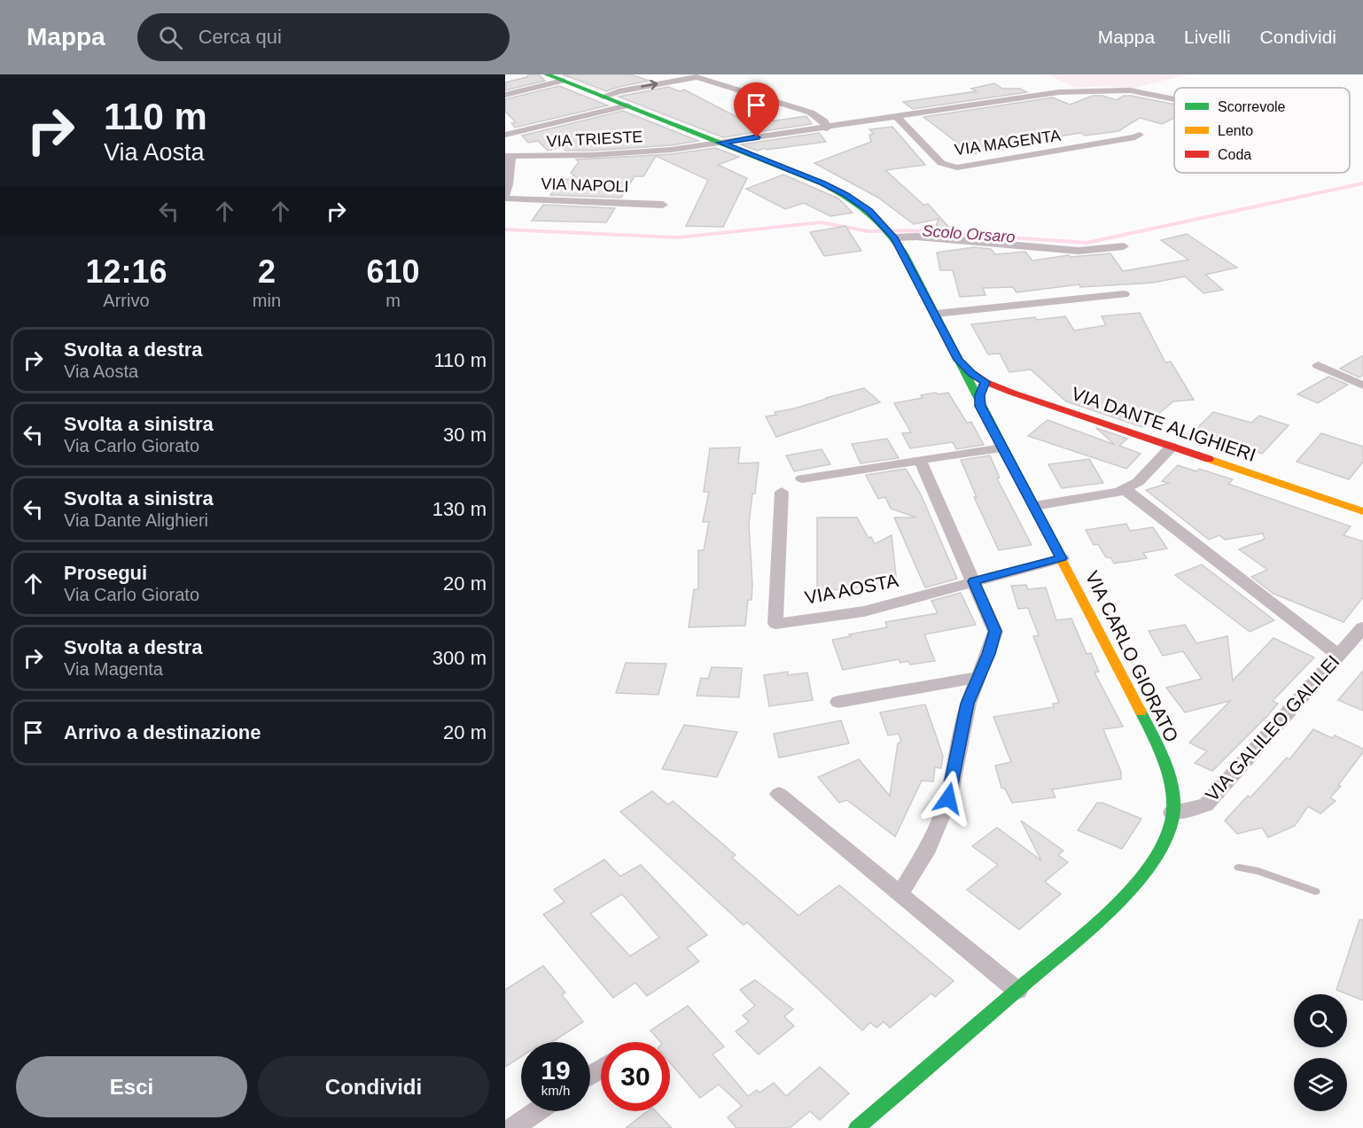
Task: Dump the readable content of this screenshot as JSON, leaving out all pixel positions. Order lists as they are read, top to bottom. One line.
{"streets":{"street":["VIA TRIESTE","VIA MAGENTA","VIA NAPOLI","VIA DANTE ALIGHIERI","VIA AOSTA","VIA CARLO GIORATO","VIA GALILEO GALILEI"]},"crossings":[["VIA TRIESTE","VIA CARLO GIORATO"],["VIA DANTE ALIGHIERI","VIA CARLO GIORATO"],["VIA AOSTA","VIA CARLO GIORATO"],["VIA CARLO GIORATO","VIA GALILEO GALILEI"]],"water":["Scolo Orsaro"],"legend":["Scorrevole","Lento","Coda"],"page":{"header":"Mappa","search":"Cerca qui","nav":["Mappa","Livelli","Condividi"],"turn":["110 m","Via Aosta"],"eta":["12:16","Arrivo","2","min","610","m"],"list":[{"name":"Svolta a destra","note":"Via Aosta","value":"110 m"},{"name":"Svolta a sinistra","note":"Via Carlo Giorato","value":"30 m"},{"name":"Svolta a sinistra","note":"Via Dante Alighieri","value":"130 m"},{"name":"Prosegui","note":"Via Carlo Giorato","value":"20 m"},{"name":"Svolta a destra","note":"Via Magenta","value":"300 m"},{"name":"Arrivo a destinazione","value":"20 m"}],"speed":"19 km/h","limit":"30","buttons":["Esci","Condividi"]}}
